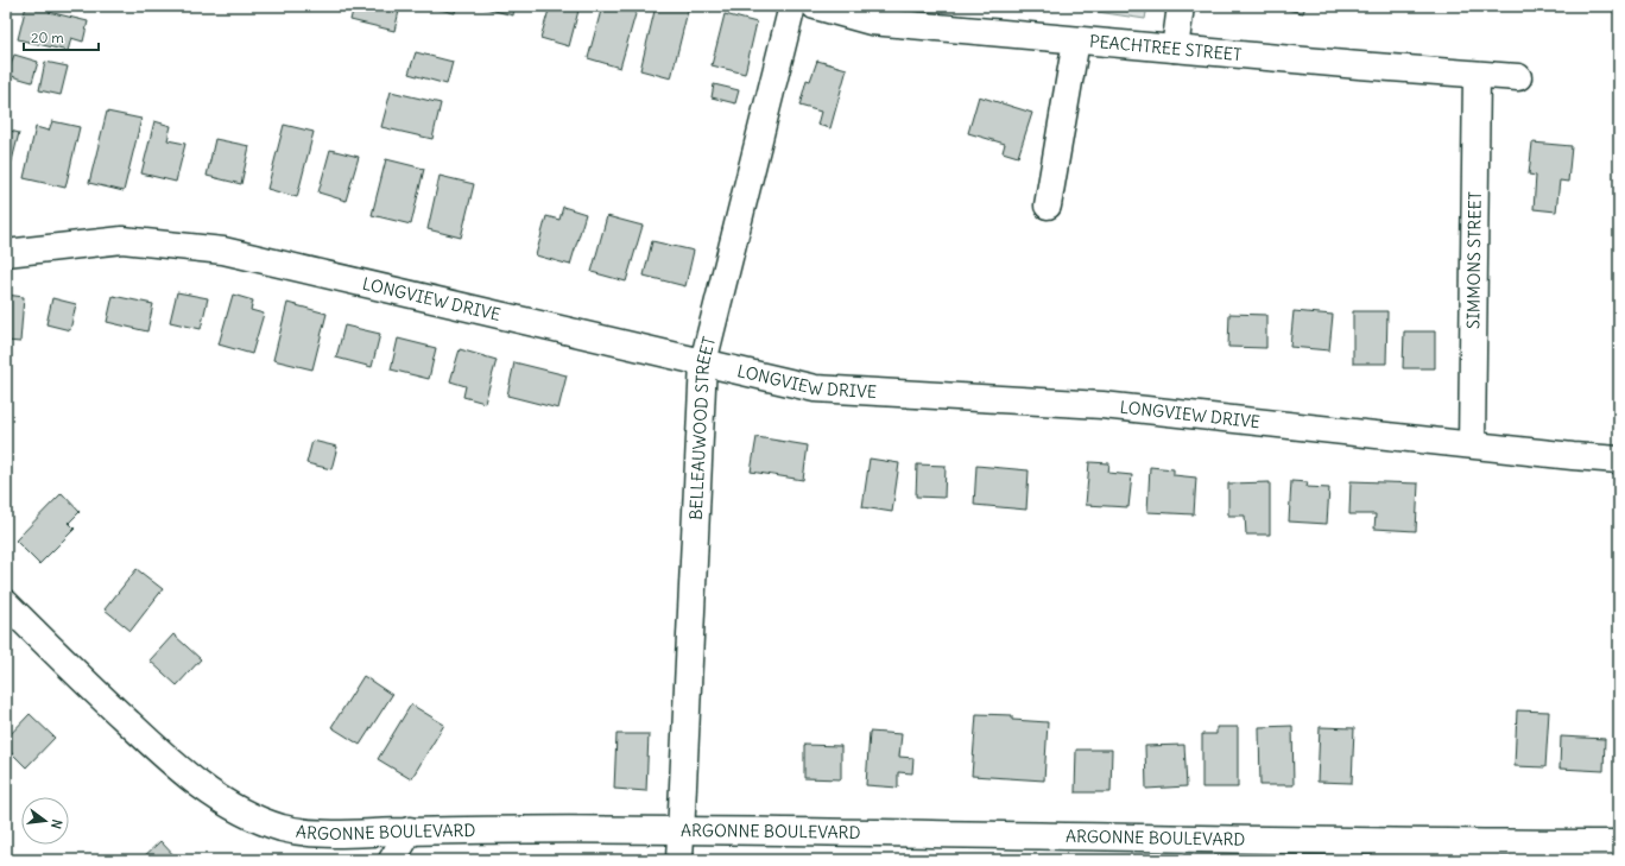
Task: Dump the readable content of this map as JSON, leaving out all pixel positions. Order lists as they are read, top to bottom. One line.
{"streets":{"street":["PEACHTREE STREET","SIMMONS STREET","LONGVIEW DRIVE","BELLEAUWOOD STREET","ARGONNE BOULEVARD"]},"crossings":[["PEACHTREE STREET","SIMMONS STREET"],["SIMMONS STREET","LONGVIEW DRIVE"],["LONGVIEW DRIVE","BELLEAUWOOD STREET"],["BELLEAUWOOD STREET","ARGONNE BOULEVARD"]],"scale_bar":"20 m","north":"right"}
